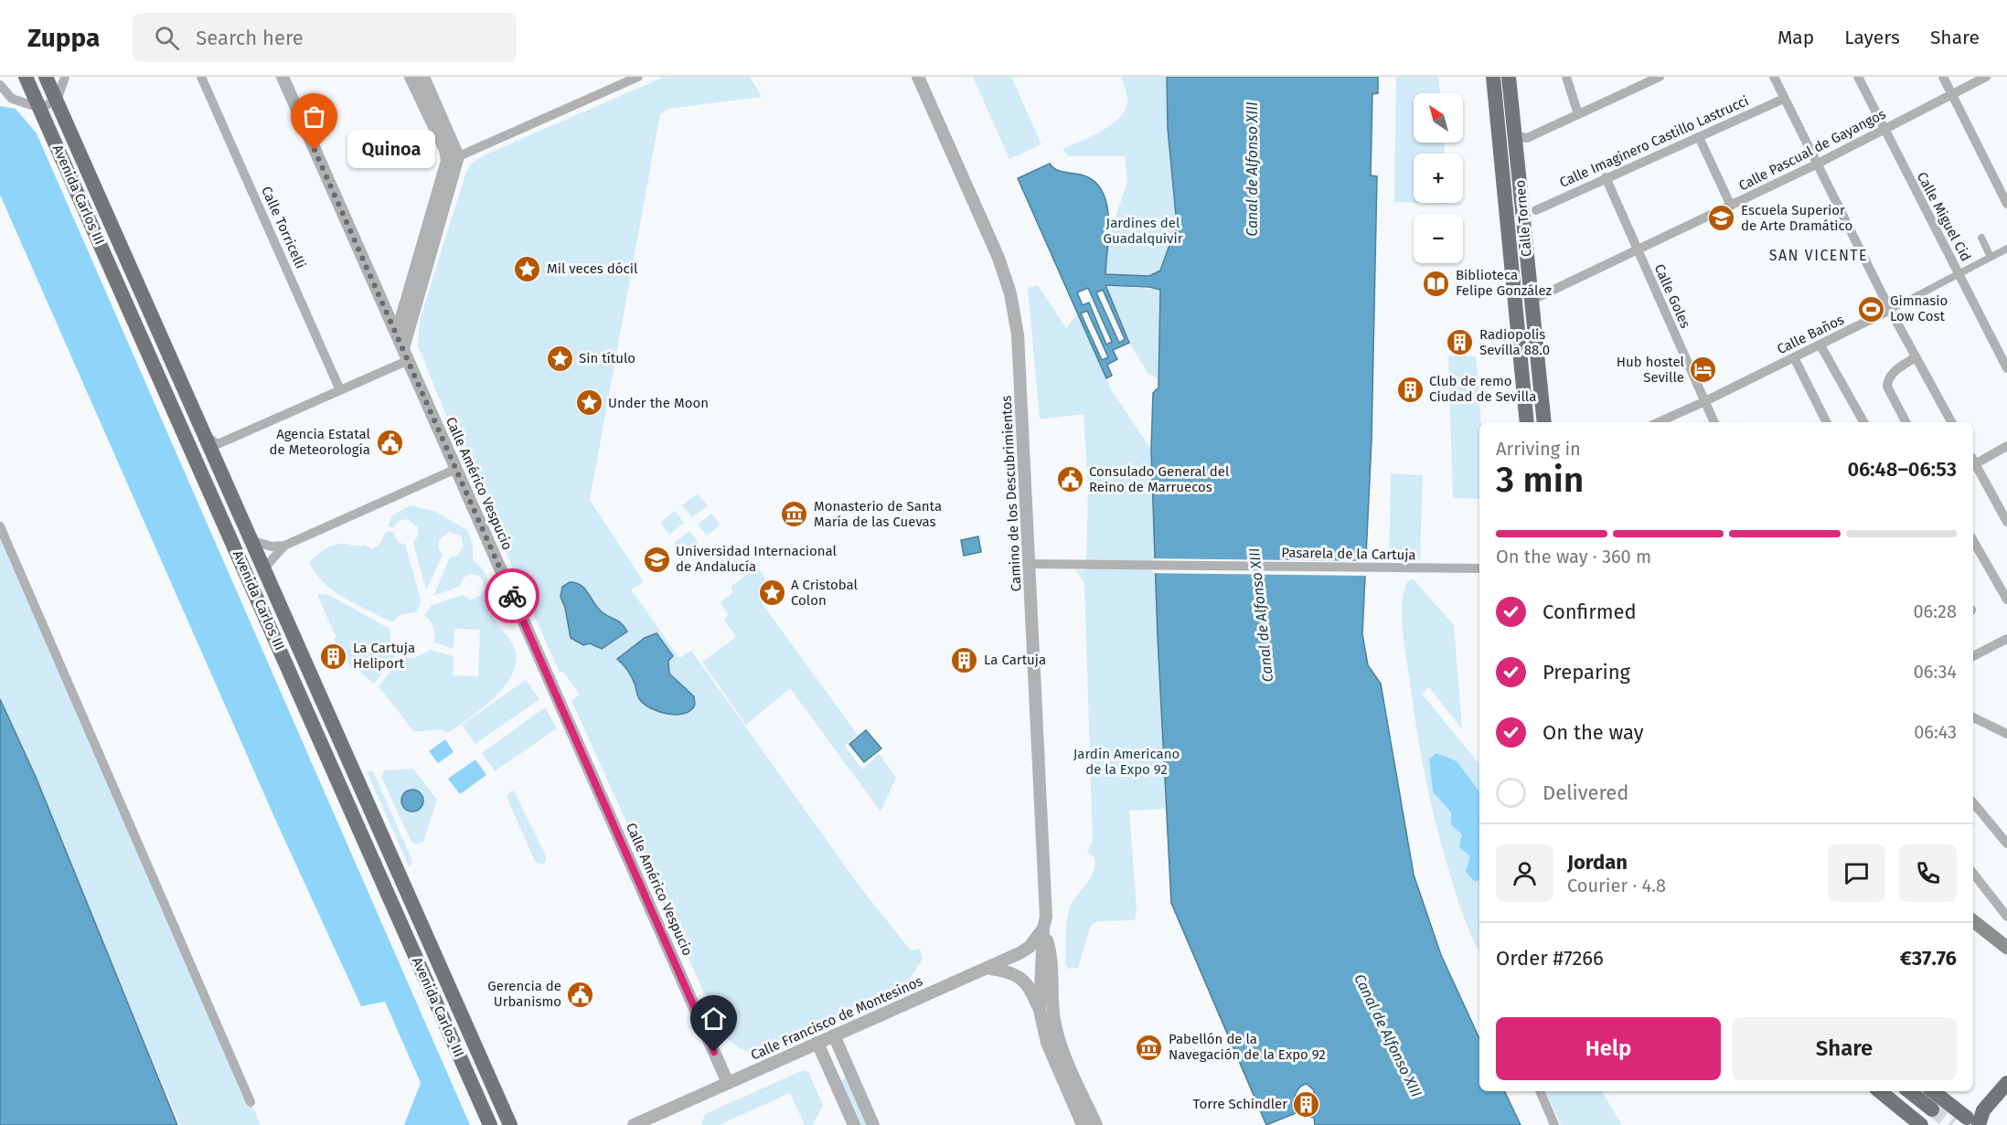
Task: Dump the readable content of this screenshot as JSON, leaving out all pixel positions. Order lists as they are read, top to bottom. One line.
{"streets":{"main road":["Avenida Carlos III","Calle Torneo"],"street":["Calle Imaginero Castillo Lastrucci","Calle Pascual de Gayangos","Calle Miguel Cid","Calle Torricelli","Calle Goles","Calle Baños","Calle Américo Vespucio","Camino de los Descubrimientos","Pasarela de la Cartuja","Calle Francisco de Montesinos"]},"crossings":[["Calle Imaginero Castillo Lastrucci","Calle Goles"],["Calle Pascual de Gayangos","Calle Miguel Cid"],["Calle Pascual de Gayangos","Calle Torneo"],["Calle Pascual de Gayangos","Calle Goles"],["Calle Miguel Cid","Calle Baños"],["Calle Goles","Calle Baños"],["Calle Américo Vespucio","Calle Francisco de Montesinos"],["Camino de los Descubrimientos","Pasarela de la Cartuja"],["Camino de los Descubrimientos","Calle Francisco de Montesinos"]],"districts":["SAN VICENTE"],"water":["Canal de Alfonso XIII"],"parks":["Jardines del Guadalquivir","Jardín Americano de la Expo 92"],"places":{"other":["Quinoa"],"school or university":["Escuela Superior de Arte Dramático","Universidad Internacional de Andalucía"],"place":["Mil veces dócil","Sin título","Under the Moon","A Cristobal Colon"],"library":["Biblioteca Felipe González"],"sports":["Gimnasio Low Cost"],"building":["Radiopolis Sevilla 88.0","Club de remo Ciudad de Sevilla","La Cartuja Heliport","La Cartuja","Torre Schindler"],"hotel":["Hub hostel Seville"],"public building":["Agencia Estatal de Meteorología","Consulado General del Reino de Marruecos","Gerencia de Urbanismo"],"museum":["Monasterio de Santa María de las Cuevas","Pabellón de la Navegación de la Expo 92"]},"north":"top left","page":{"header":"Zuppa","search":"Search here","nav":["Map","Layers","Share"],"map_buttons":["+","−"],"bubble":"Quinoa","heading":["3 min","Arriving in","06:48–06:53"],"panel":["Jordan","Courier · 4.8","Order #7266","€37.76"],"bar":"On the way · 360 m","list":[["Confirmed","06:28"],["Preparing","06:34"],["On the way","06:43"],"Delivered"],"buttons":["Help","Share"]}}
